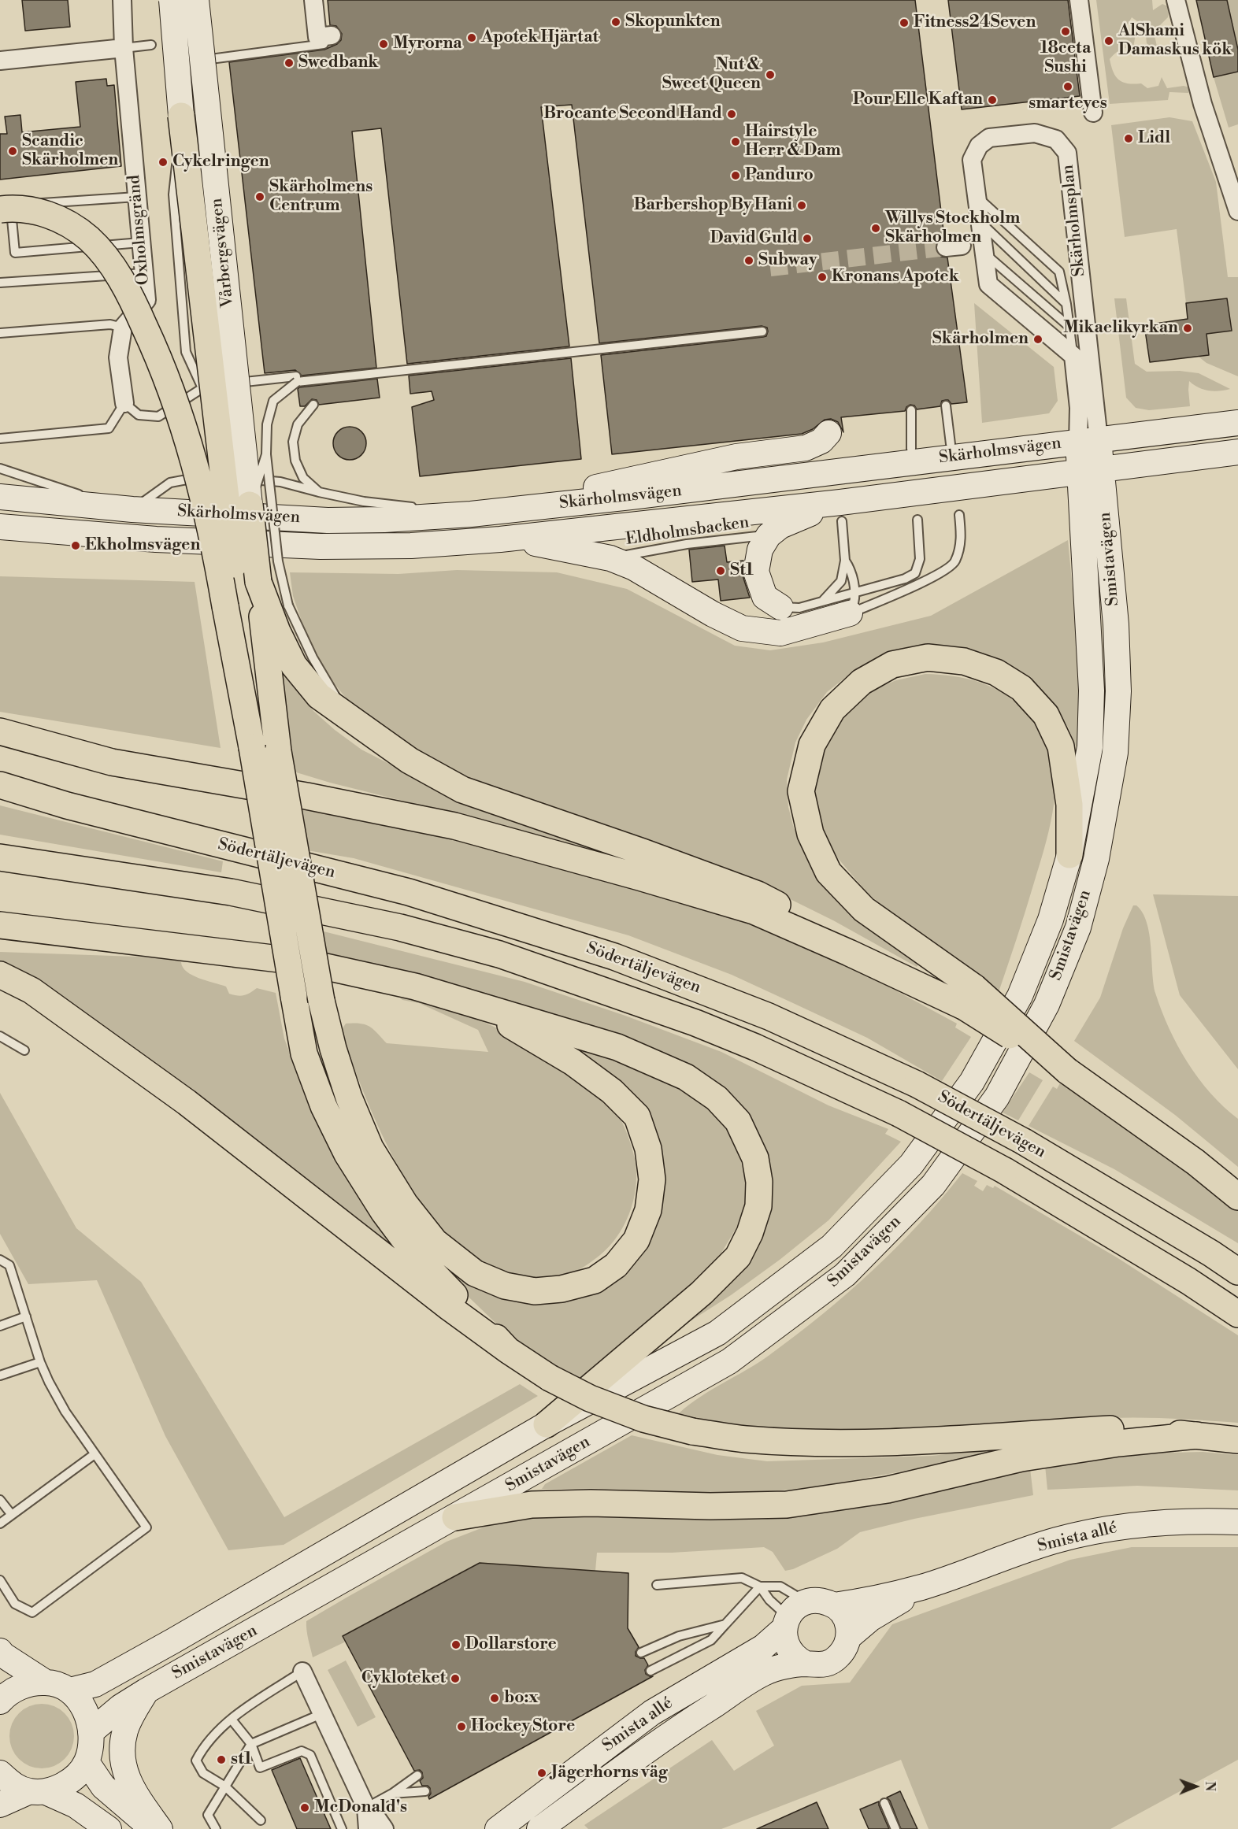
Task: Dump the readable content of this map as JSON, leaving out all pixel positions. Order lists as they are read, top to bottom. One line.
{"streets":{"highway":["Södertäljevägen"],"main road":["Vårbergsvägen","Skärholmsvägen","Smistavägen","Smista allé"],"street":["Skärholmsplan","Oxholmsgränd"],"lane":["Eldholmsbacken"]},"crossings":[["Skärholmsplan","Skärholmsvägen"],["Skärholmsplan","Smistavägen"],["Skärholmsvägen","Eldholmsbacken"],["Skärholmsvägen","Smistavägen"]],"places":["Skopunkten","Fitness24Seven","18ceta Sushi","Apotek Hjärtat","AlShami Damaskus kök","Myrorna","Swedbank","Nut & Sweet Queen","smarteyes","Pour Elle Kaftan","Brocante Second Hand","Lidl","Hairstyle Herr & Dam","Scandic Skärholmen","Cykelringen","Panduro","Skärholmens Centrum","Barbershop By Hani","Willys Stockholm Skärholmen","David Guld","Subway","Kronans Apotek","Mikaelikyrkan","Skärholmen","Ekholmsvägen","St1","Dollarstore","Cykloteket","bo:x","Hockey Store","st1","Jägerhorns väg","McDonald's"],"north":"right"}
